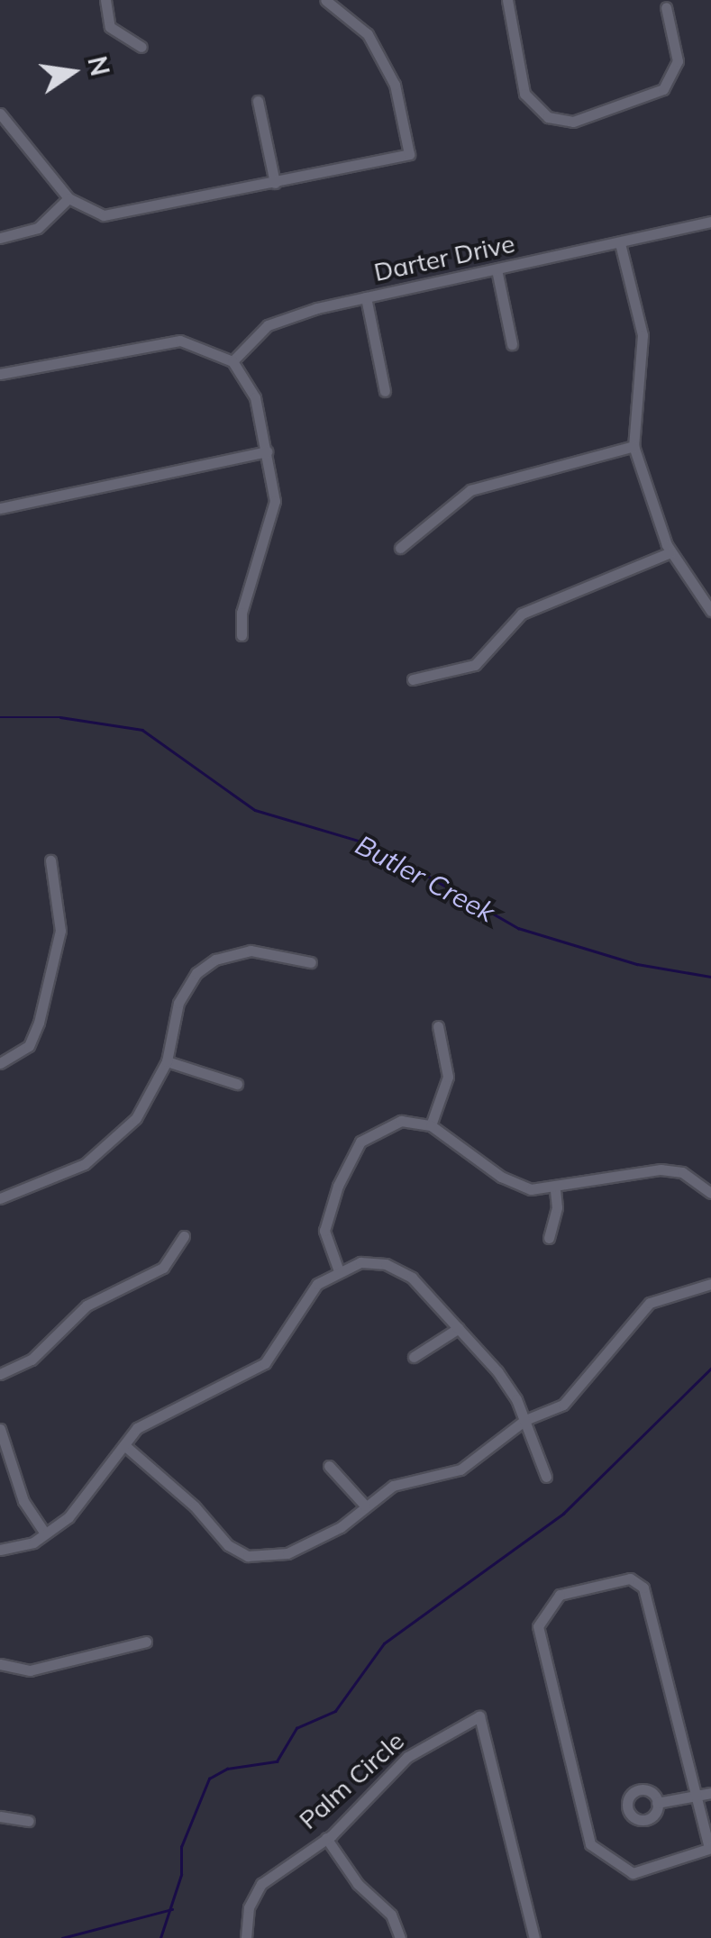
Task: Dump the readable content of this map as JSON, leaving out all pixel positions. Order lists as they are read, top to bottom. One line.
{"streets":{"street":["Darter Drive","Palm Circle"]},"water":["Butler Creek"],"north":"right"}
